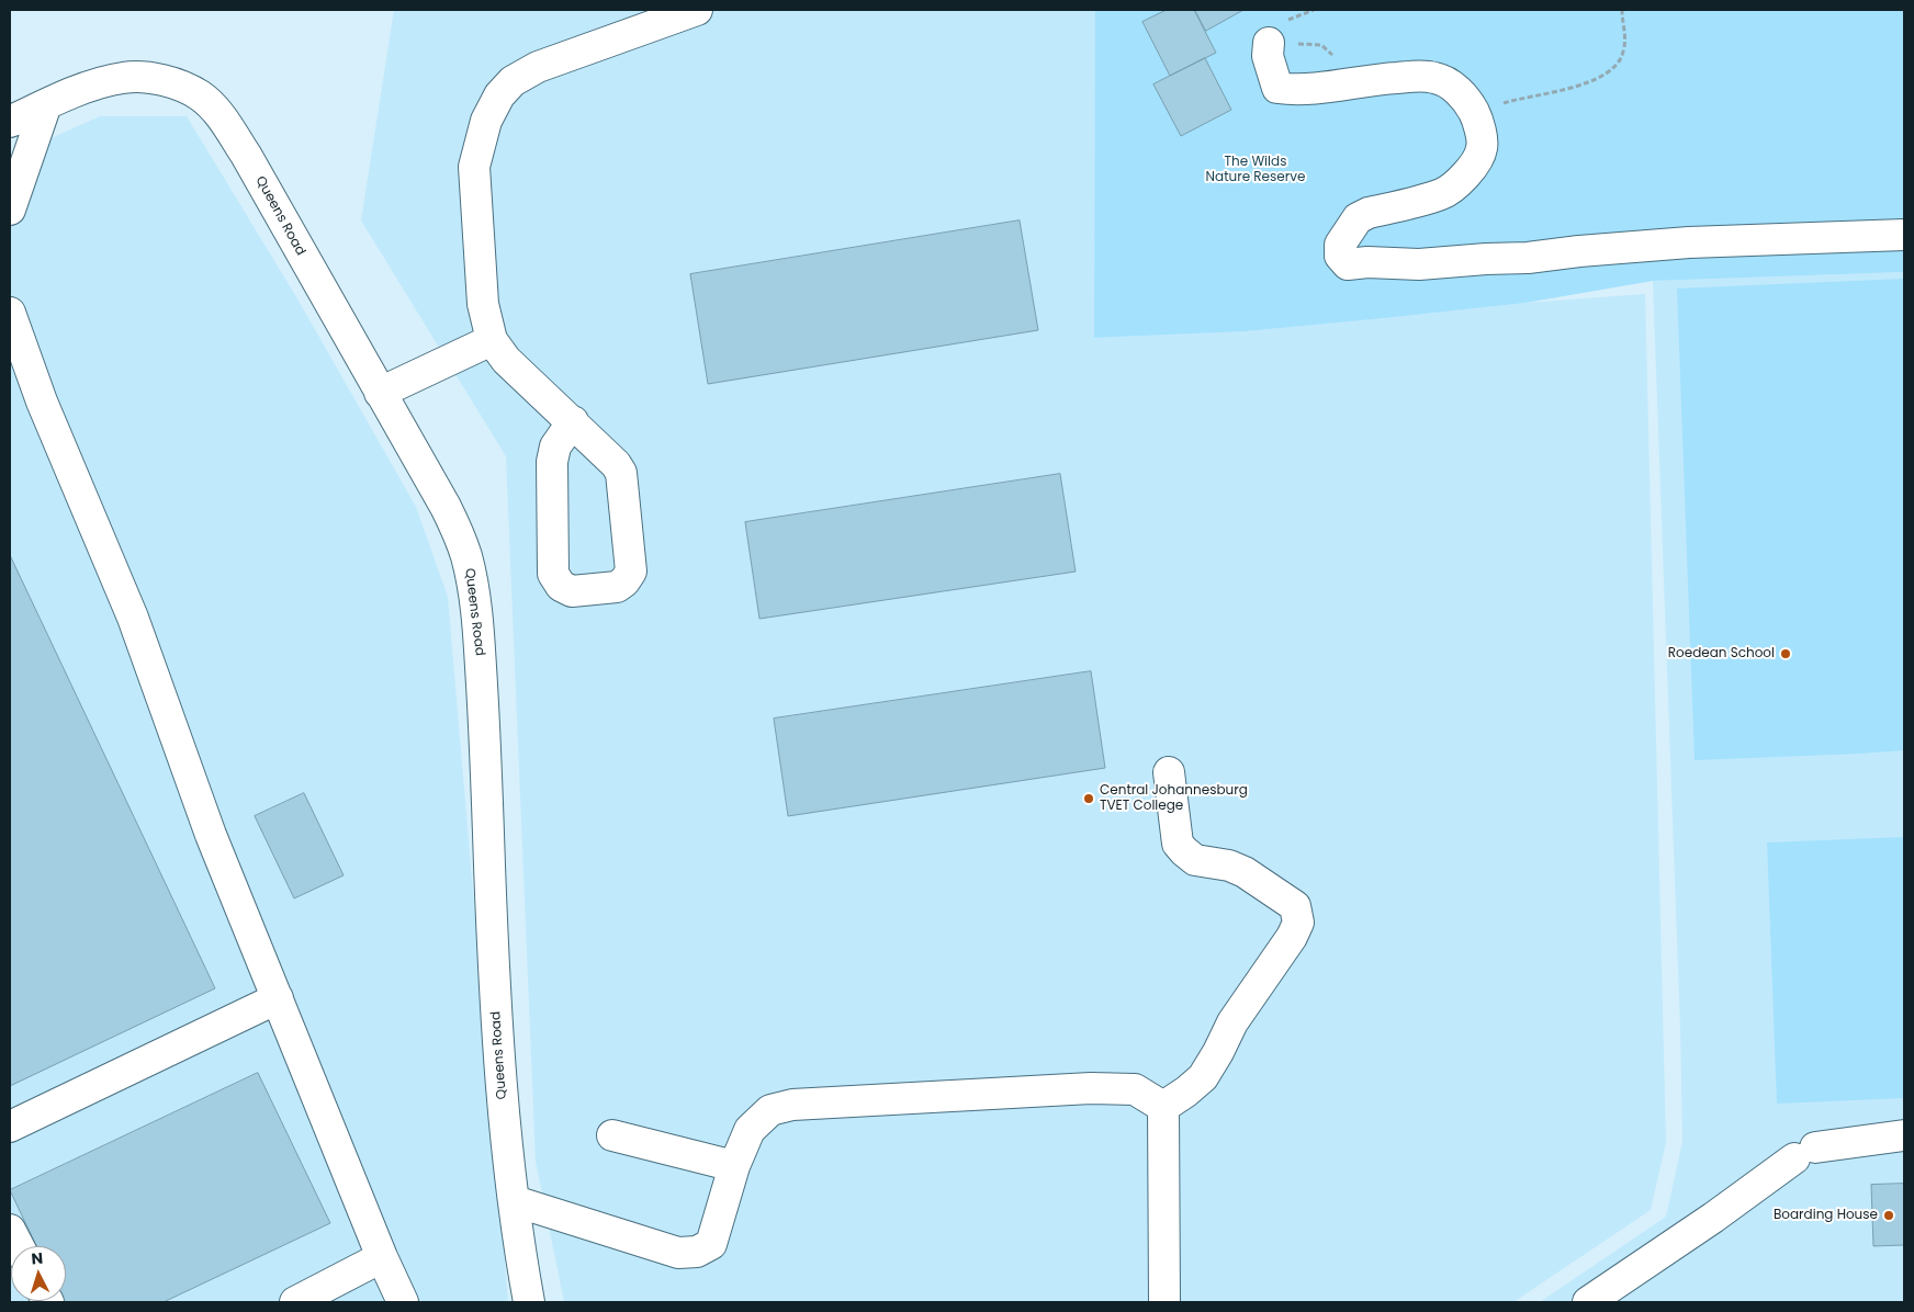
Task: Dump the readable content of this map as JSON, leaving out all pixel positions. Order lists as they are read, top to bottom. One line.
{"streets":{"street":["Queens Road"]},"parks":["The Wilds Nature Reserve"],"places":["Roedean School","Central Johannesburg TVET College","Boarding House"],"north":"top"}
